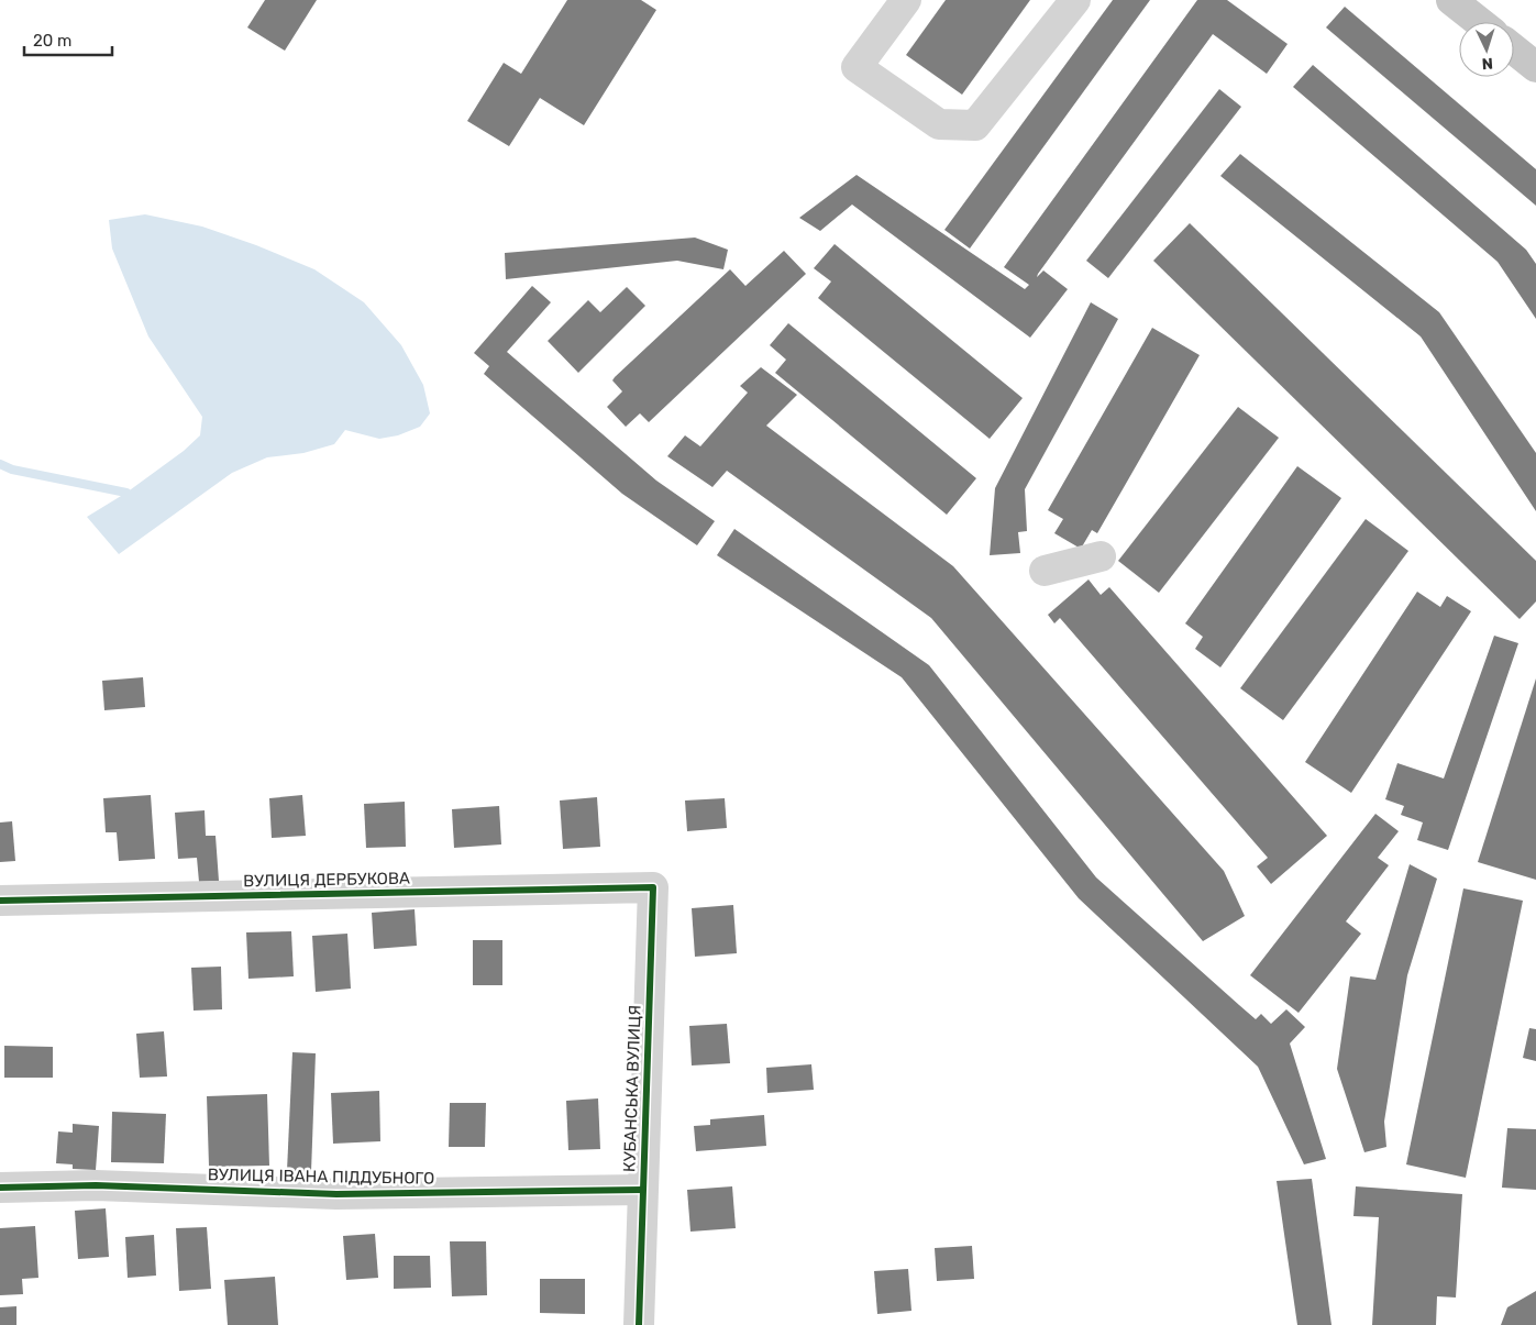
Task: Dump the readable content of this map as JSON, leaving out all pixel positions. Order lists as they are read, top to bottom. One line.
{"streets":{"street":["ВУЛИЦЯ ДЕРБУКОВА","КУБАНСЬКА ВУЛИЦЯ","ВУЛИЦЯ ІВАНА ПІДДУБНОГО"]},"crossings":[["ВУЛИЦЯ ДЕРБУКОВА","КУБАНСЬКА ВУЛИЦЯ"],["КУБАНСЬКА ВУЛИЦЯ","ВУЛИЦЯ ІВАНА ПІДДУБНОГО"]],"scale_bar":"20 m","north":"bottom"}
